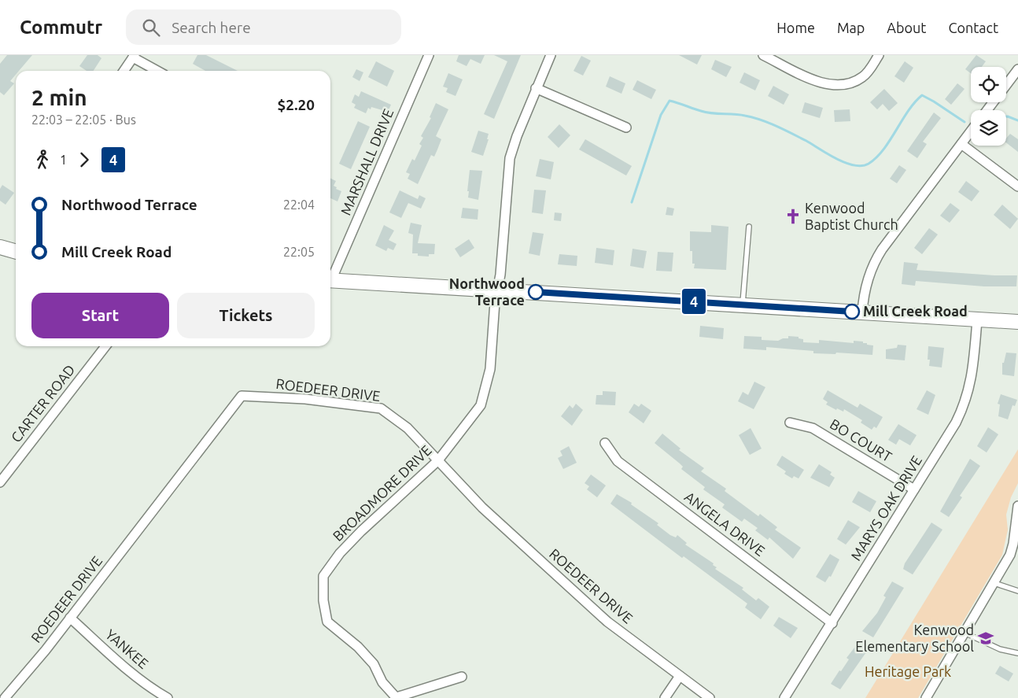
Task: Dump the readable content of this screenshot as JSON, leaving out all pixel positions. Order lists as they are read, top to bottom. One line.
{"streets":{"street":["MARSHALL DRIVE","ROEDEER DRIVE","CARTER ROAD","BO COURT","BROADMORE DRIVE","MARYS OAK DRIVE","ANGELA DRIVE","YANKEE"]},"crossings":[["ROEDEER DRIVE","BROADMORE DRIVE"],["ROEDEER DRIVE","YANKEE"],["BO COURT","MARYS OAK DRIVE"],["MARYS OAK DRIVE","ANGELA DRIVE"]],"parks":["Heritage Park"],"places":{"church":["Kenwood Baptist Church"],"other":["Northwood Terrace","Mill Creek Road"],"school or university":["Kenwood Elementary School"]},"lines":["bus line 4"],"page":{"header":"Commutr","search":"Search here","nav":["Home","Map","About","Contact"],"on_map":"4","heading":["2 min","22:03 – 22:05 · Bus","$2.20"],"legs":["1","4"],"list":[{"name":"Northwood Terrace","value":"22:04"},{"name":"Mill Creek Road","value":"22:05"}],"buttons":["Start","Tickets"]}}
